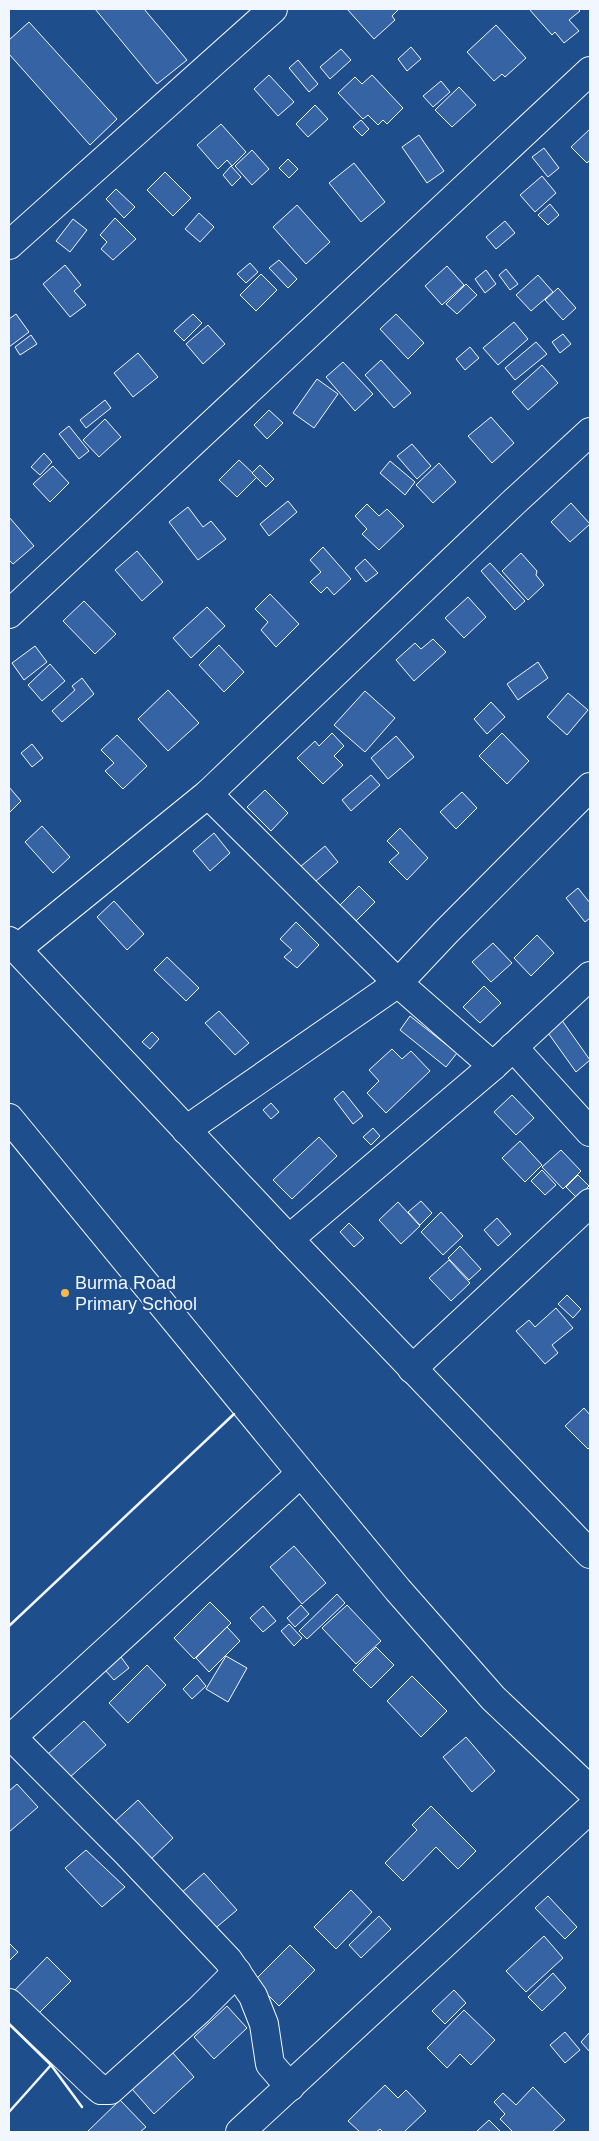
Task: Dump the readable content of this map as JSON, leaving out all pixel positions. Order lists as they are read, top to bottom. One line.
{"places":["Burma Road Primary School"]}
